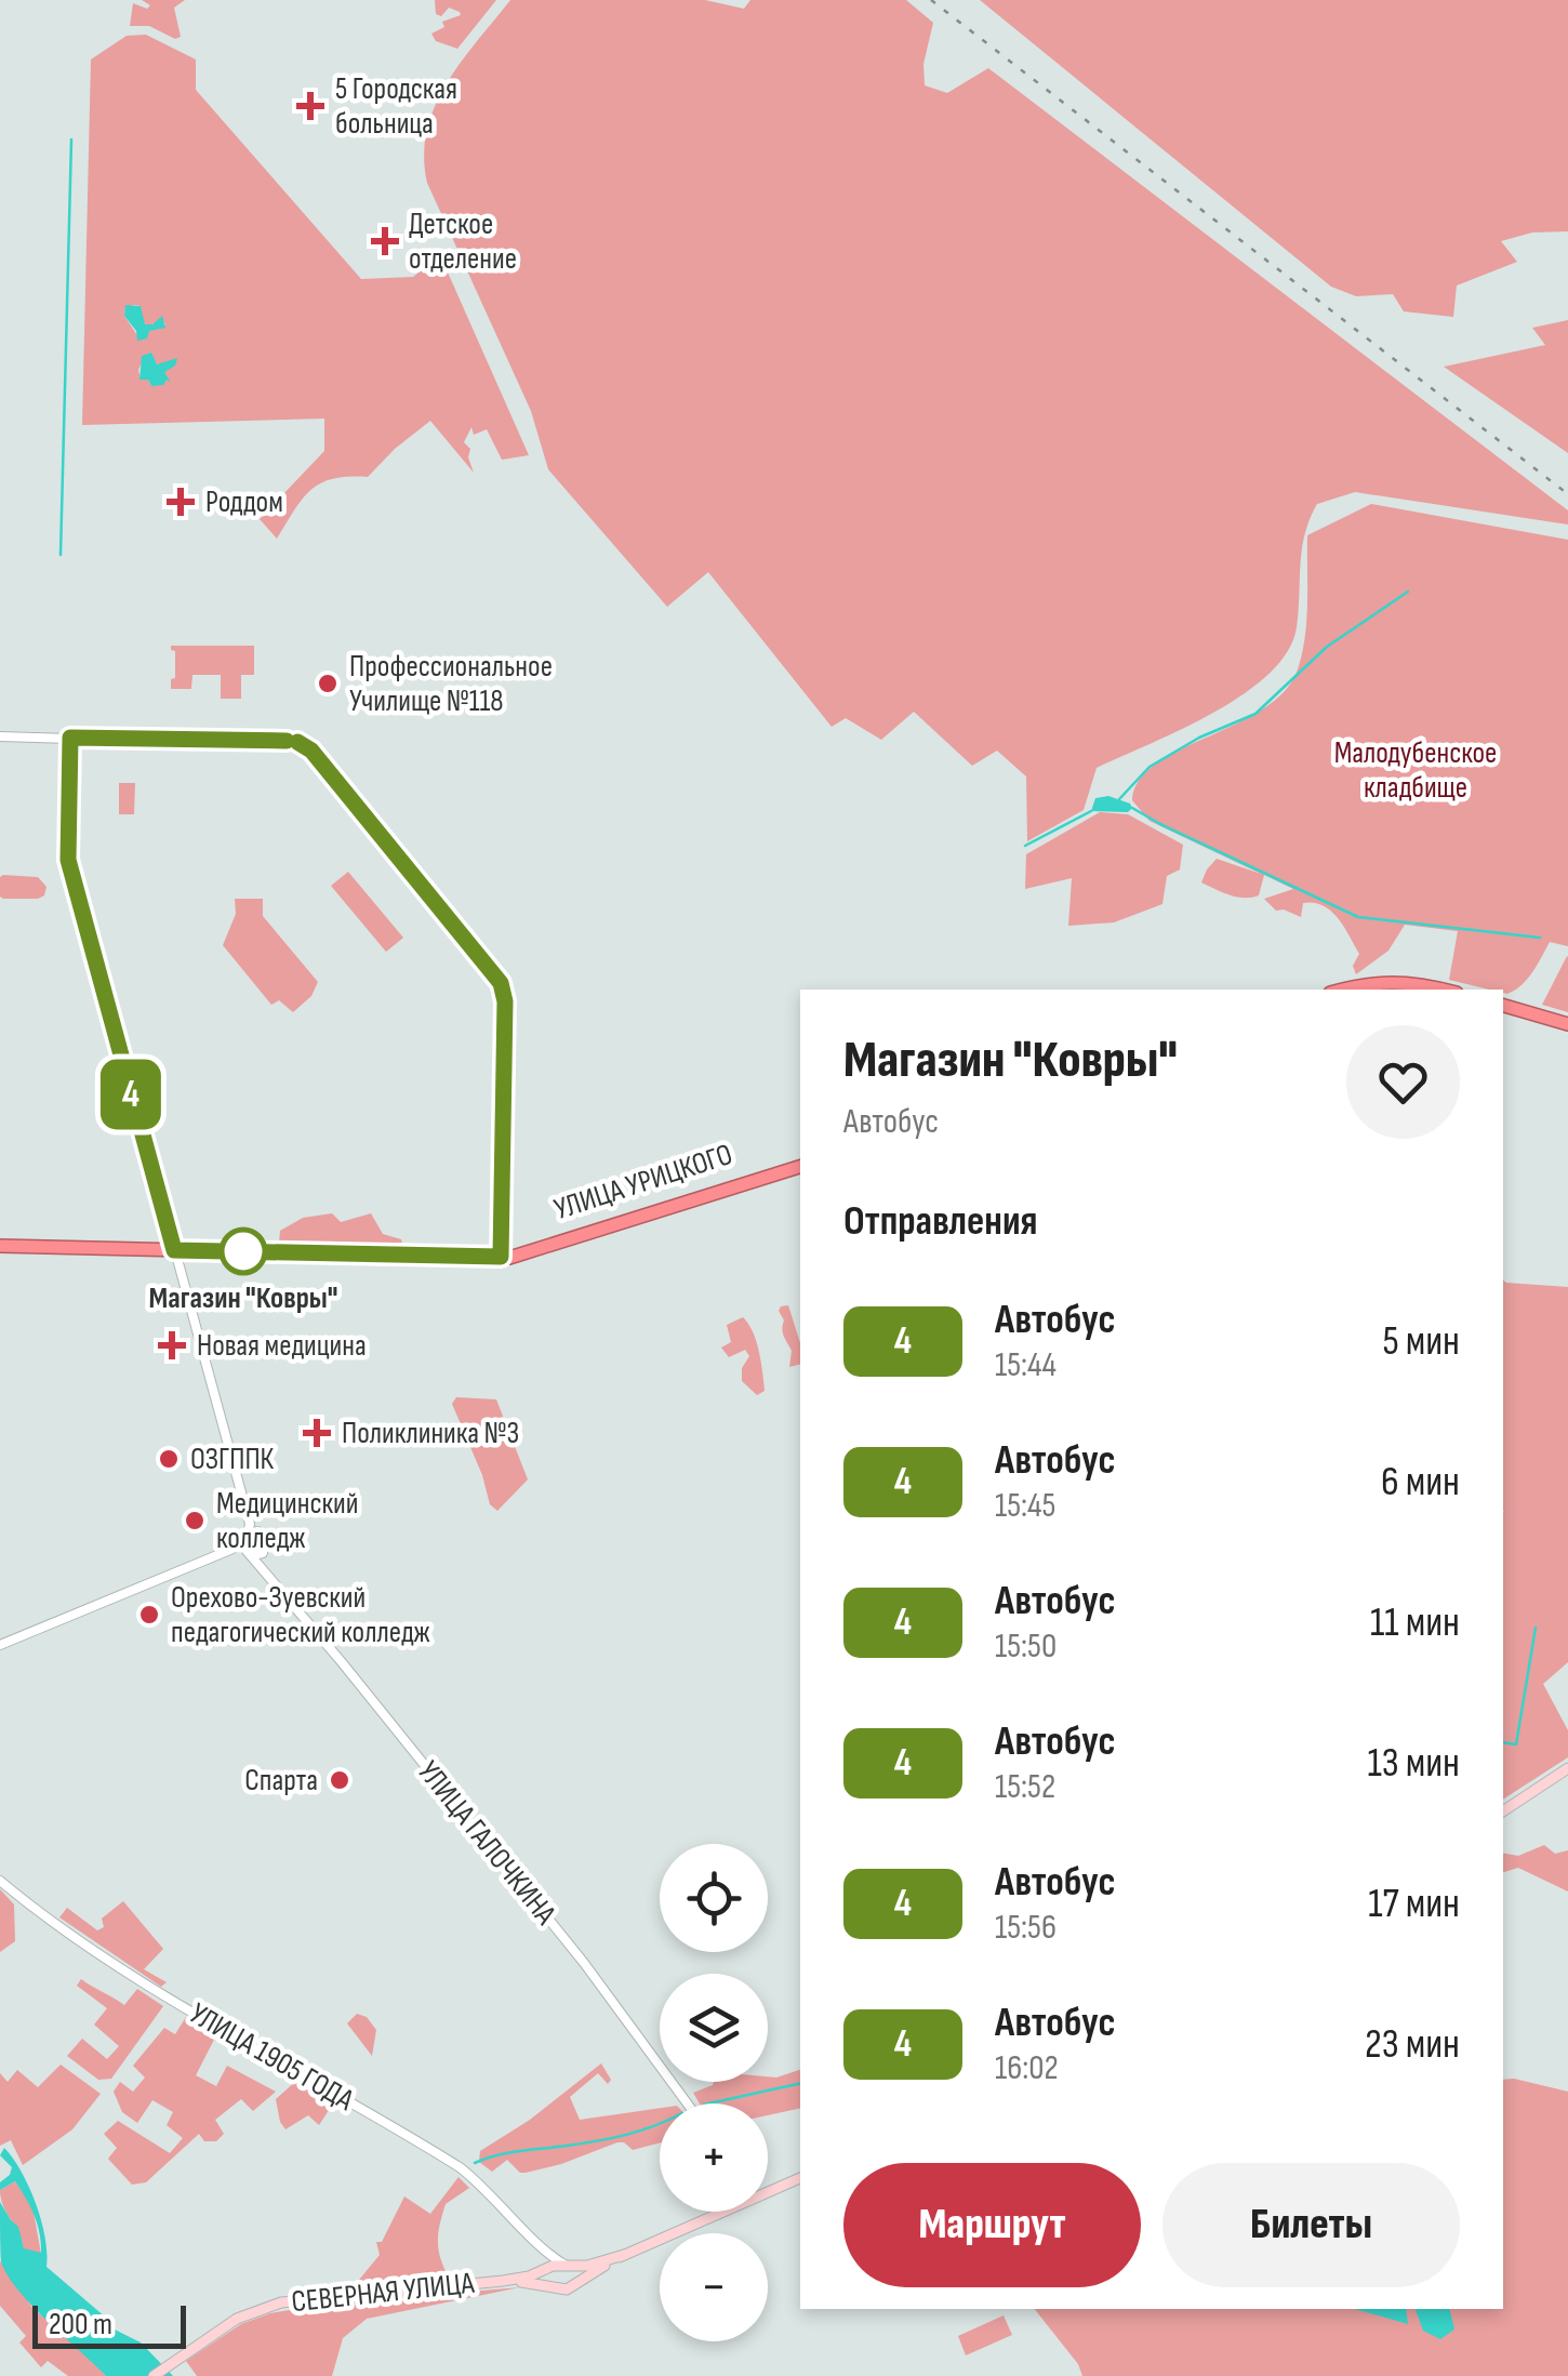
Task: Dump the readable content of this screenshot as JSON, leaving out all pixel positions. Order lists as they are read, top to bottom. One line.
{"streets":{"highway":["УЛИЦА УРИЦКОГО"],"main road":["СЕВЕРНАЯ УЛИЦА"],"street":["УЛИЦА ГАЛОЧКИНА","УЛИЦА 1905 ГОДА"]},"crossings":[["УЛИЦА УРИЦКОГО","УЛИЦА ГАЛОЧКИНА"],["УЛИЦА 1905 ГОДА","СЕВЕРНАЯ УЛИЦА"]],"parks":["Малодубенское кладбище"],"places":{"health":["5 Городская больница","Детское отделение","Роддом","Новая медицина","Поликлиника №3"],"other":["Профессиональное Училище №118","Магазин \"Ковры\"","ОЗГППК","Медицинский колледж","Орехово-Зуевский педагогический колледж","Спарта"]},"lines":["bus line 4"],"scale_bar":"200 m","page":{"on_map":"4","heading":[["Магазин \"Ковры\"","Автобус"],"Отправления"],"list":[{"mark":"4","name":"Автобус","note":"15:44","value":"5 мин"},{"mark":"4","name":"Автобус","note":"15:45","value":"6 мин"},{"mark":"4","name":"Автобус","note":"15:50","value":"11 мин"},{"mark":"4","name":"Автобус","note":"15:52","value":"13 мин"},{"mark":"4","name":"Автобус","note":"15:56","value":"17 мин"},{"mark":"4","name":"Автобус","note":"16:02","value":"23 мин"}],"map_buttons":["+","−"],"buttons":["Маршрут","Билеты"],"scale":"200 m"}}
